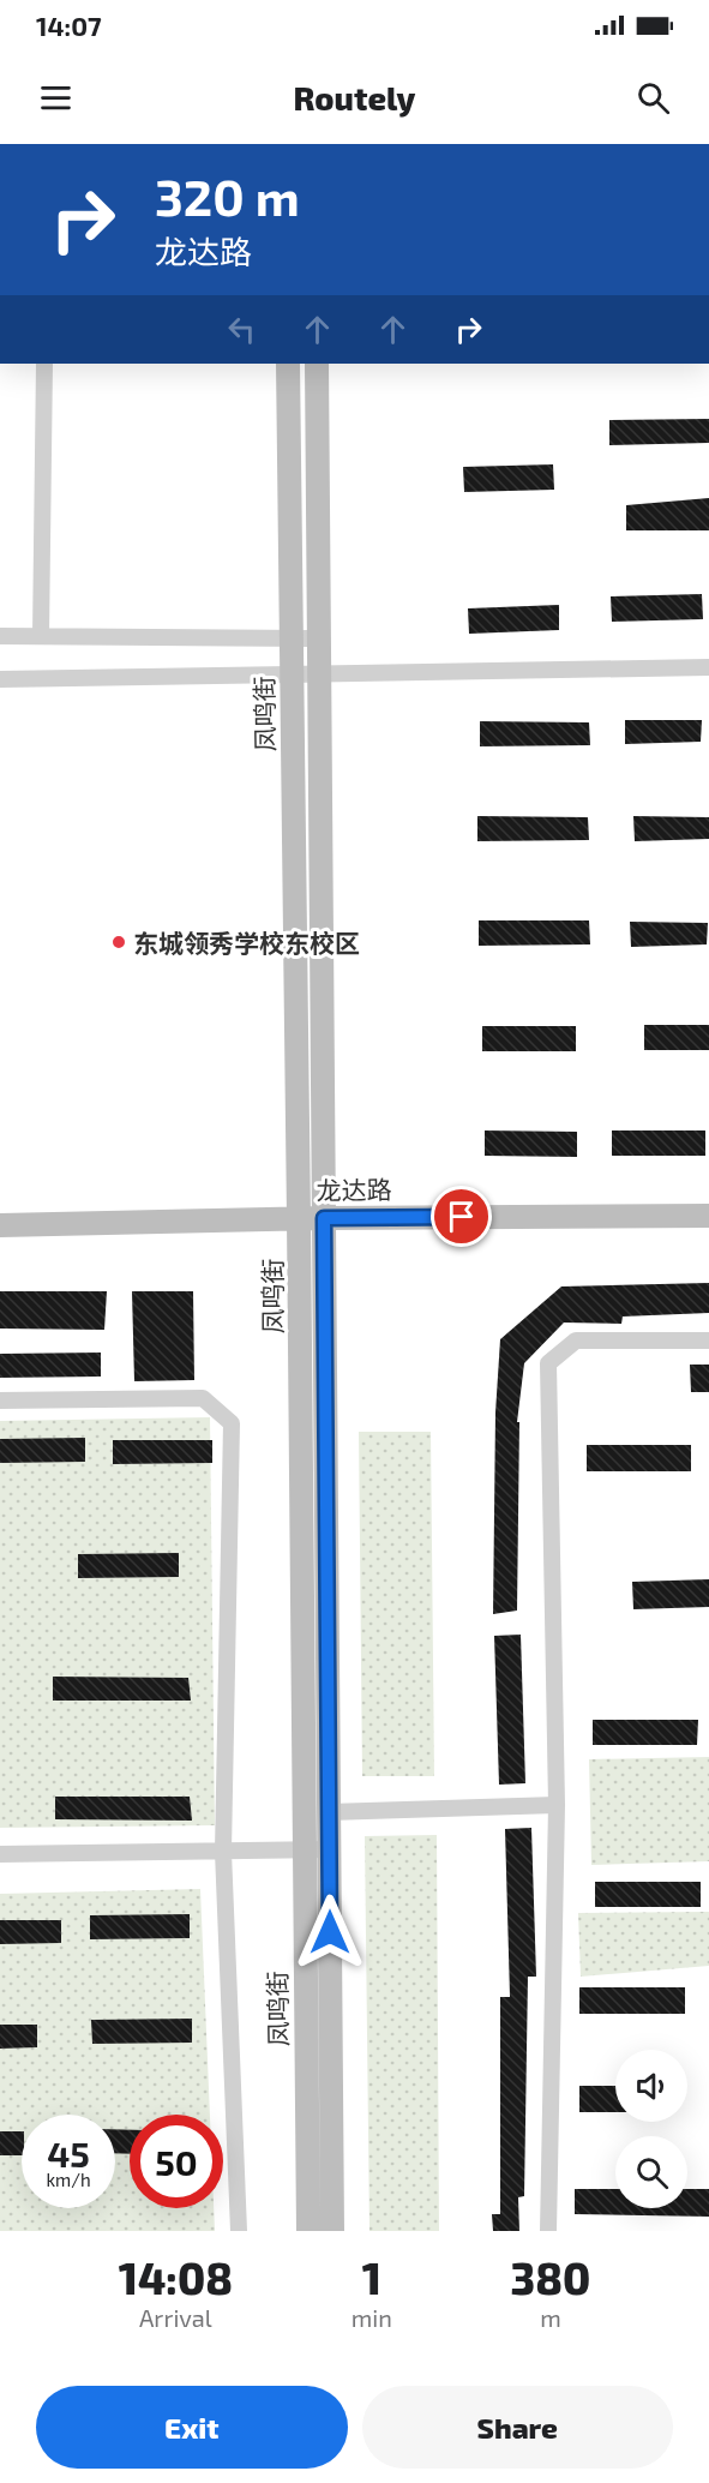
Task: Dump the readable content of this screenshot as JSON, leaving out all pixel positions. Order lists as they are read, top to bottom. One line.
{"streets":{"main road":["凤鸣街","龙达路"]},"crossings":[["凤鸣街","龙达路"]],"places":["东城领秀学校东校区"],"page":{"status":"14:07","header":"Routely","turn":["320 m","龙达路"],"speed":"45 km/h","limit":"50","eta":["14:08","Arrival","1","min","380","m"],"buttons":["Exit","Share"]}}
